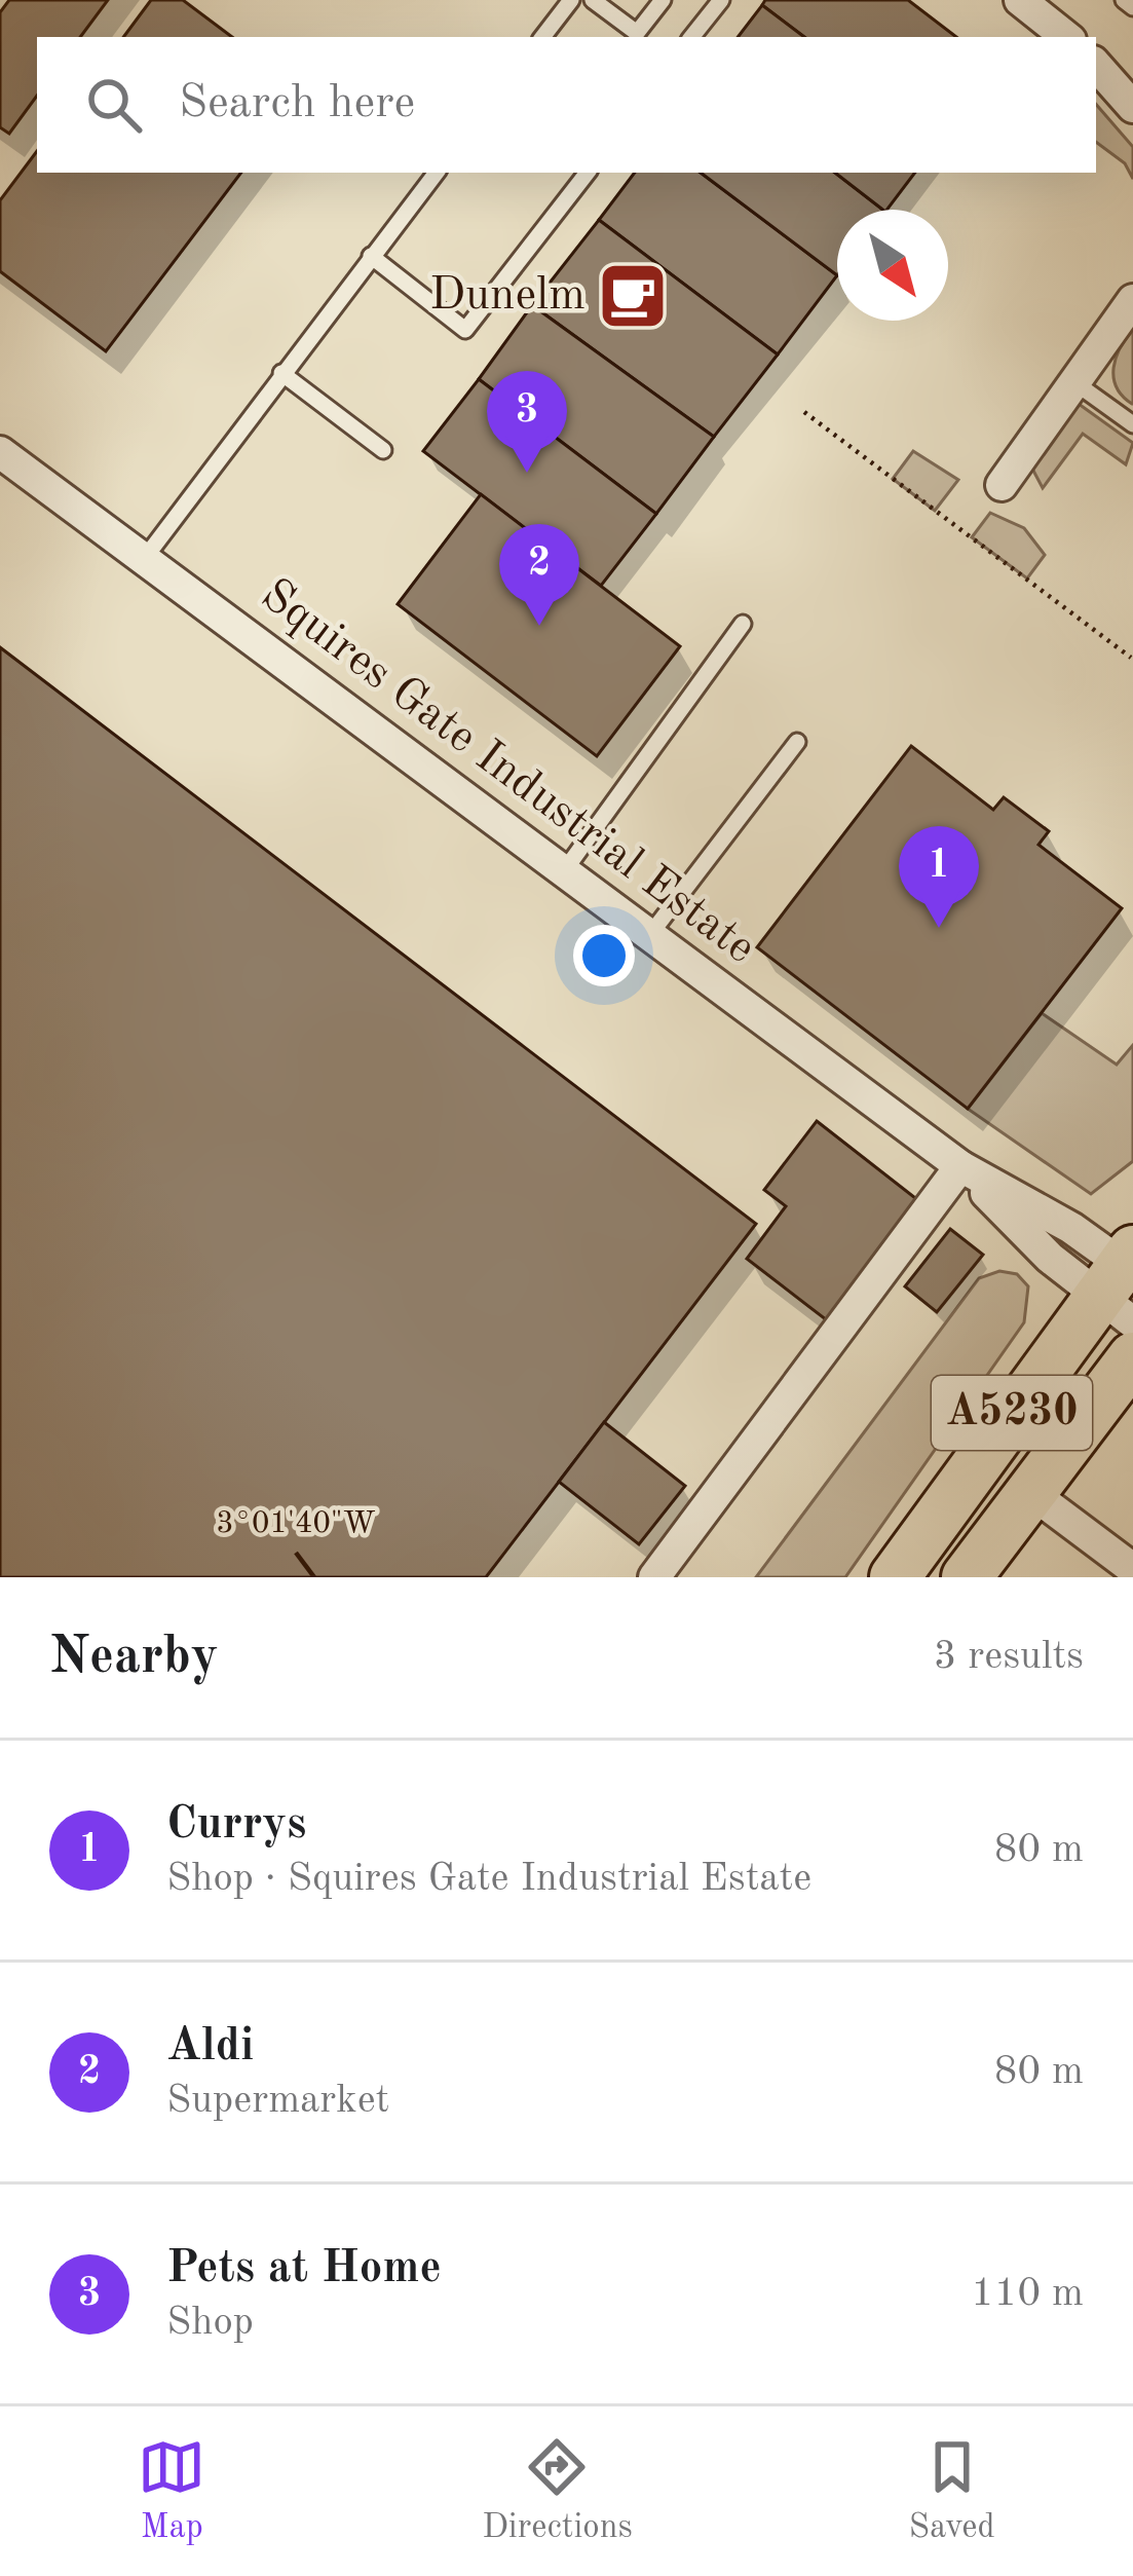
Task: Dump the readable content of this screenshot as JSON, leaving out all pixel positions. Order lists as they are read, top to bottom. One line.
{"streets":{"main road":["A5230"],"street":["Squires Gate Industrial Estate"]},"crossings":[["Squires Gate Industrial Estate","A5230"]],"places":{"cafe":["Dunelm"]},"north":"bottom right","page":{"search":"Search here","pins":["3","2","1"],"heading":["Nearby","3 results"],"list":[{"mark":"1","name":"Currys","note":"Shop · Squires Gate Industrial Estate","value":"80 m"},{"mark":"2","name":"Aldi","note":"Supermarket","value":"80 m"},{"mark":"3","name":"Pets at Home","note":"Shop","value":"110 m"}],"nav":["Map","Directions","Saved"]},"coordinates":["3°01'40\"W"]}
